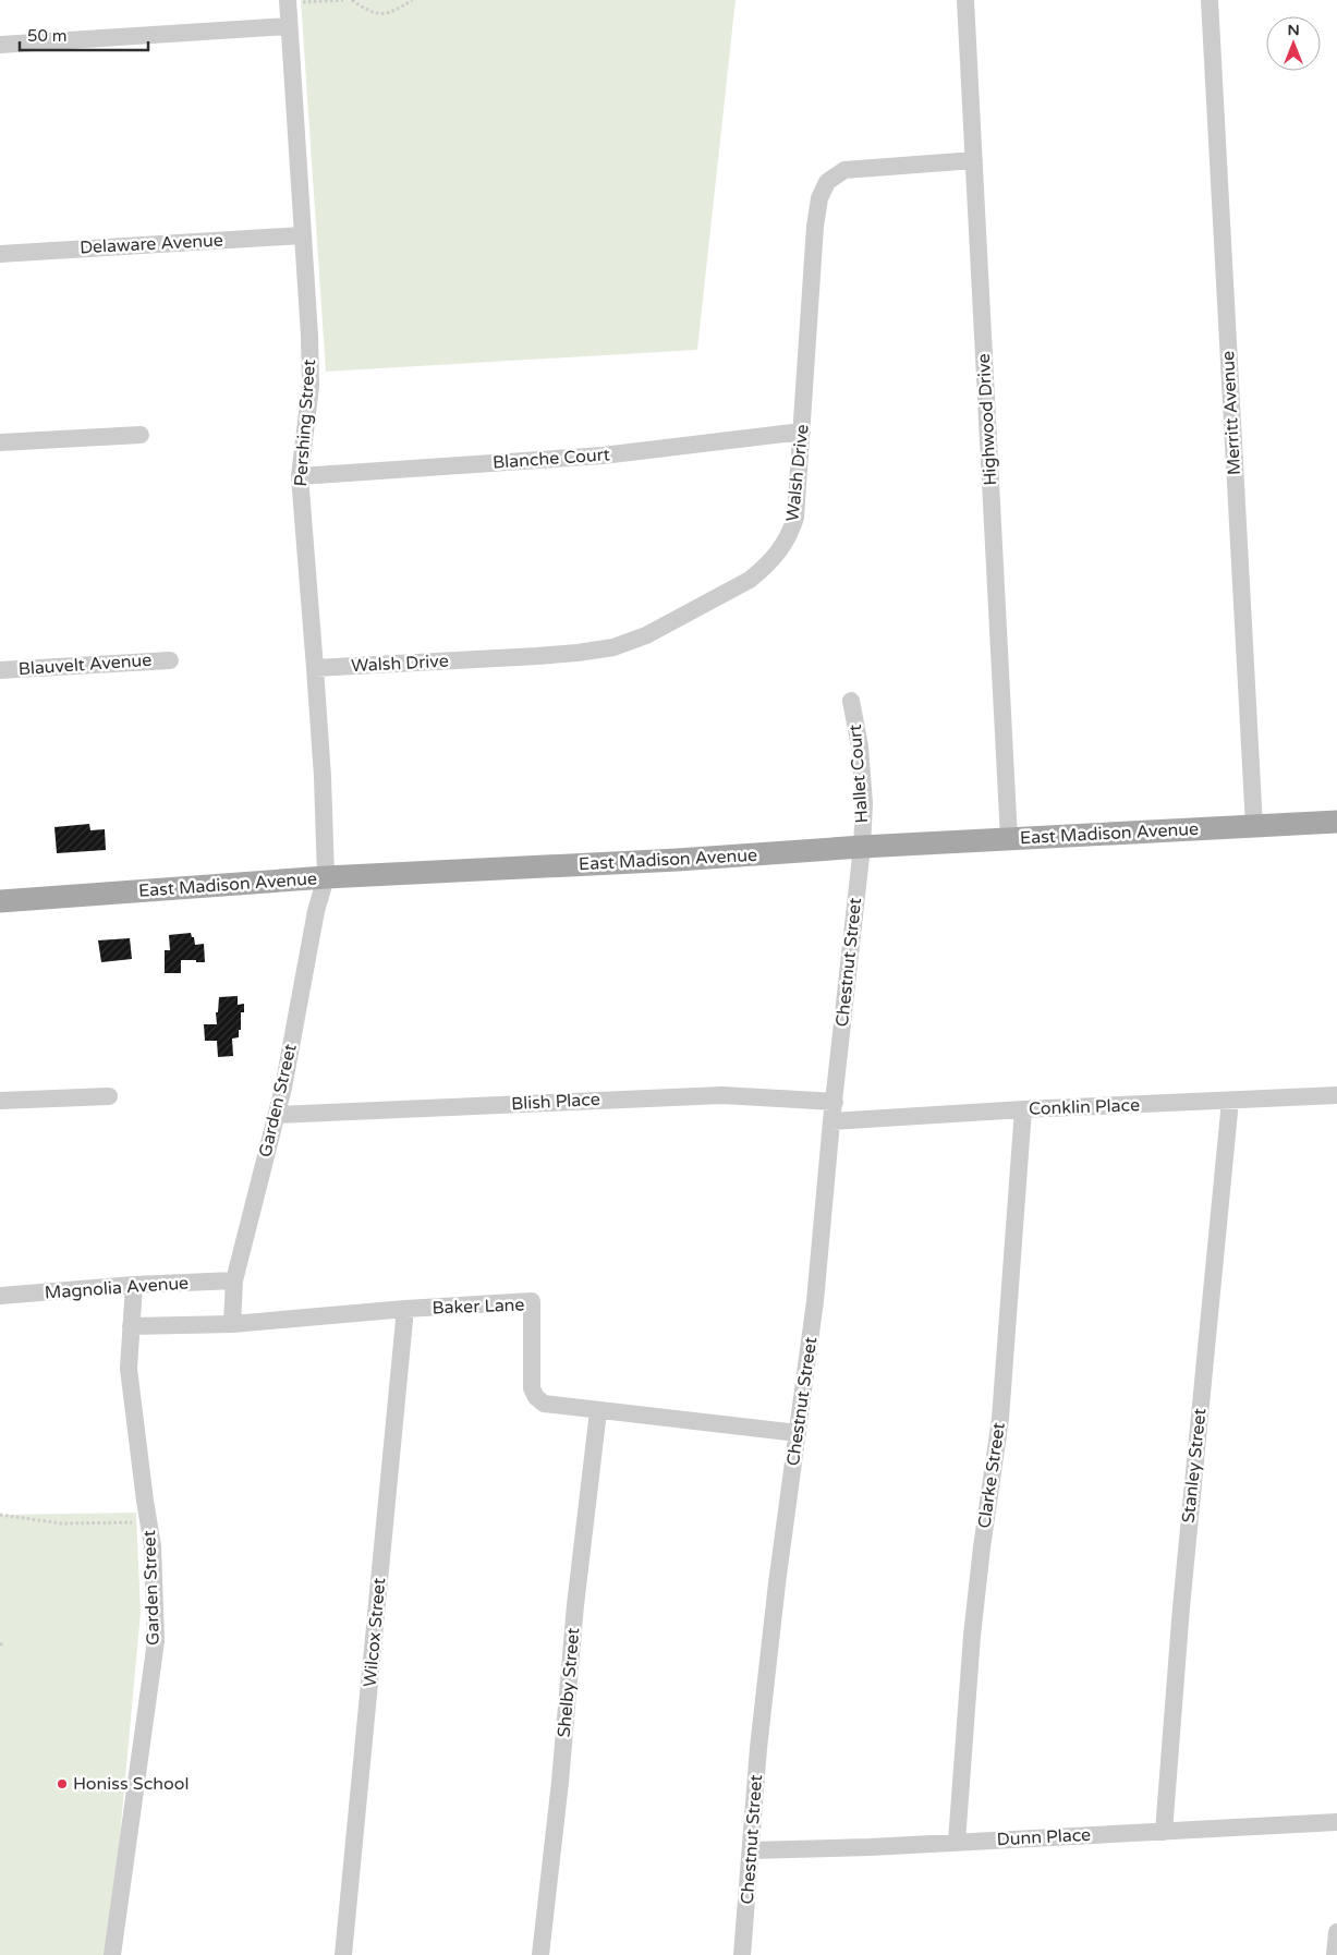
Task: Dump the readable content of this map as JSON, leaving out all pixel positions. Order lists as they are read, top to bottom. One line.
{"streets":{"main road":["East Madison Avenue"],"street":["Delaware Avenue","Merritt Avenue","Highwood Drive","Pershing Street","Blanche Court","Walsh Drive","Blauvelt Avenue","Hallet Court","Chestnut Street","Garden Street","Blish Place","Conklin Place","Magnolia Avenue","Baker Lane","Stanley Street","Clarke Street","Wilcox Street","Shelby Street","Dunn Place"]},"crossings":[["Delaware Avenue","Pershing Street"],["Merritt Avenue","East Madison Avenue"],["Highwood Drive","Walsh Drive"],["Highwood Drive","East Madison Avenue"],["Pershing Street","Blanche Court"],["Pershing Street","Walsh Drive"],["Pershing Street","East Madison Avenue"],["Pershing Street","Garden Street"],["Blanche Court","Walsh Drive"],["Hallet Court","East Madison Avenue"],["Hallet Court","Chestnut Street"],["East Madison Avenue","Chestnut Street"],["East Madison Avenue","Garden Street"],["Chestnut Street","Blish Place"],["Chestnut Street","Conklin Place"],["Chestnut Street","Baker Lane"],["Chestnut Street","Dunn Place"],["Garden Street","Blish Place"],["Garden Street","Magnolia Avenue"],["Garden Street","Baker Lane"],["Conklin Place","Stanley Street"],["Conklin Place","Clarke Street"],["Baker Lane","Wilcox Street"],["Baker Lane","Shelby Street"],["Stanley Street","Dunn Place"],["Clarke Street","Dunn Place"]],"places":["Honiss School"],"scale_bar":"50 m","north":"top"}
